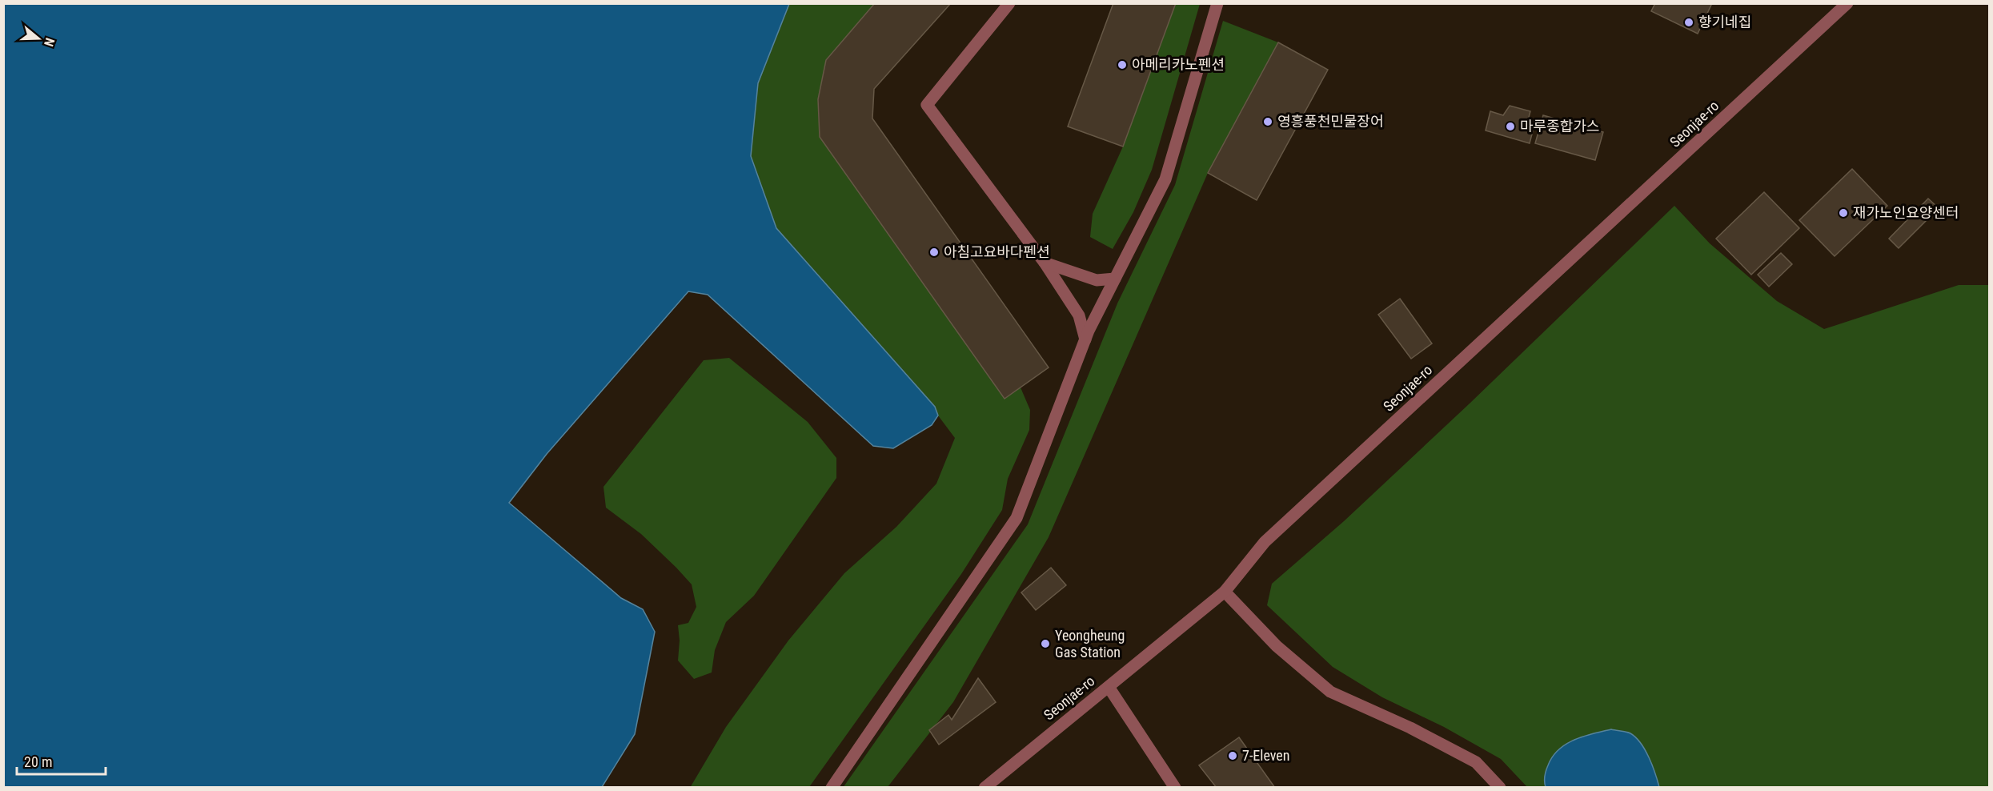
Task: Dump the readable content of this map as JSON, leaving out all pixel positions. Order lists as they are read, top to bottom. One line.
{"streets":{"street":["Seonjae-ro"]},"places":["향기네집","아메리카노펜션","영흥풍천민물장어","마루종합가스","재가노인요양센터","아침고요바다펜션","Yeongheung Gas Station","7-Eleven"],"scale_bar":"20 m","north":"right"}
